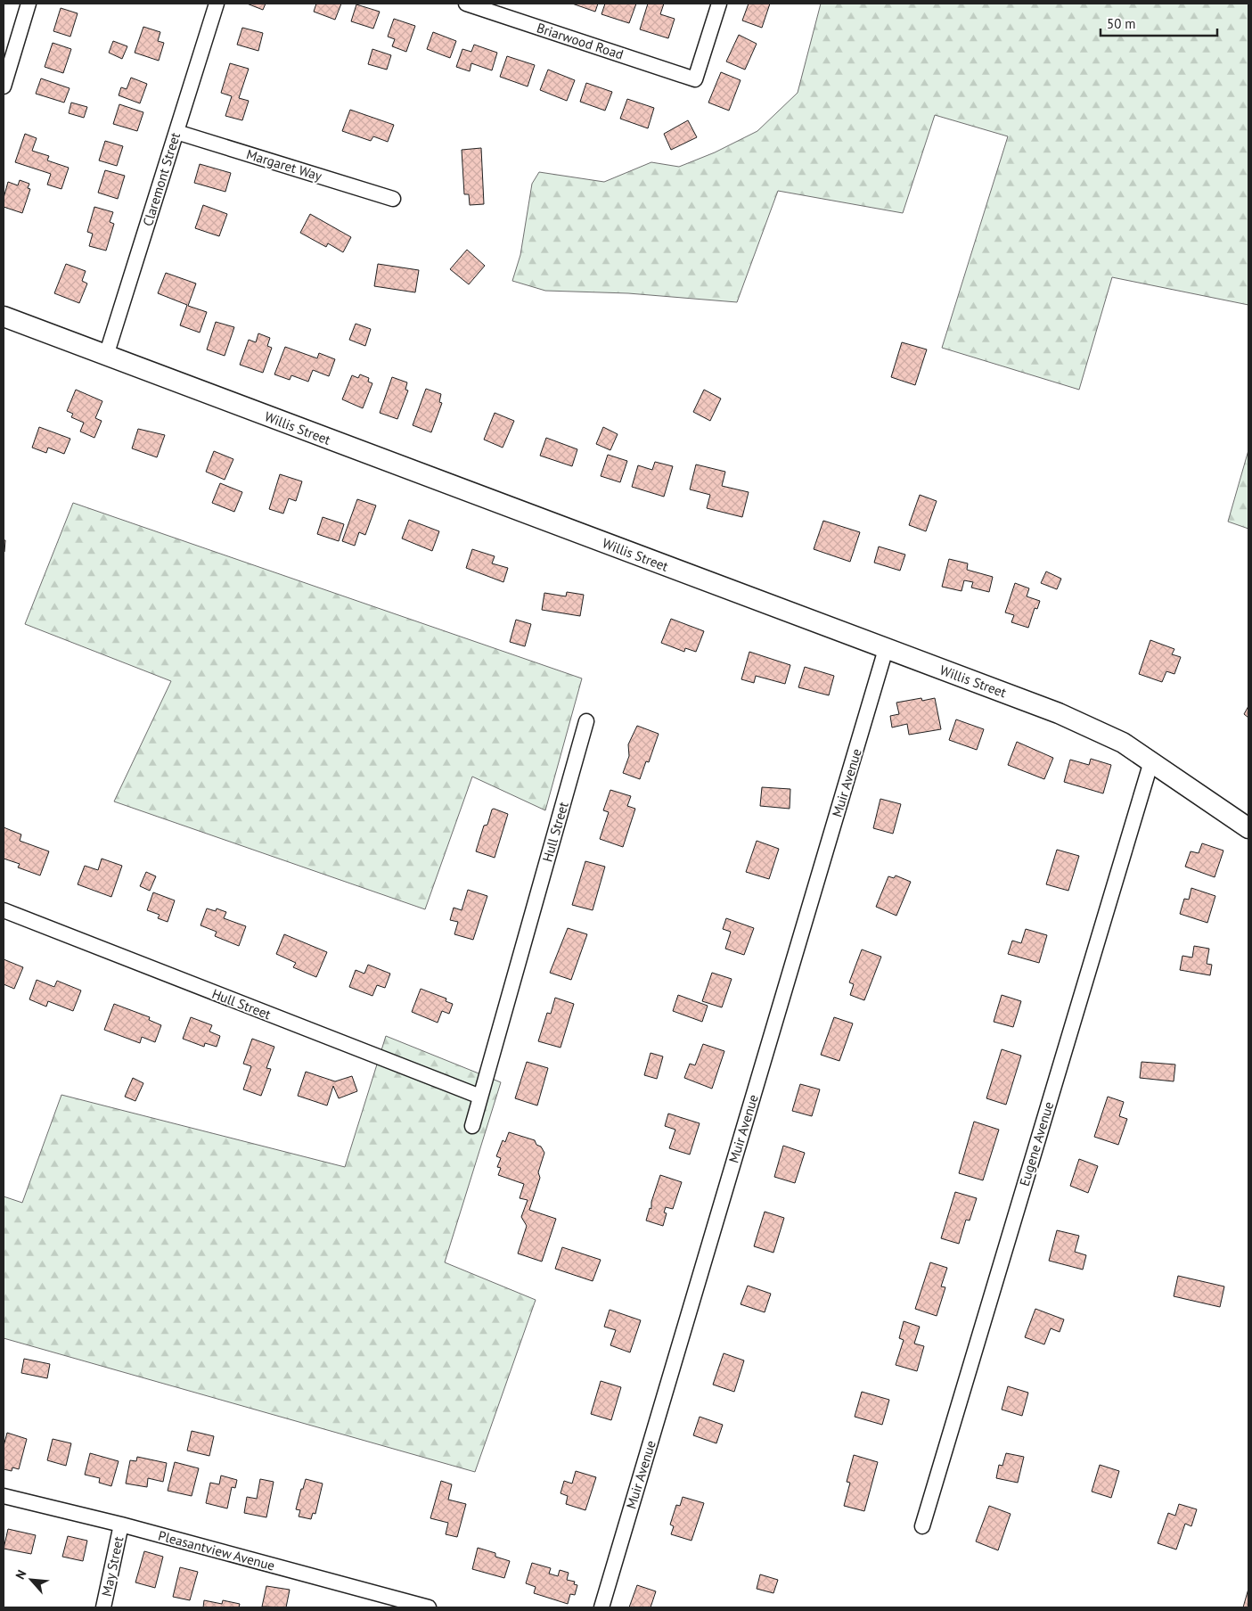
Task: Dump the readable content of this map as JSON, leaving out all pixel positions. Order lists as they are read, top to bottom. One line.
{"streets":{"main road":["Willis Street"],"street":["Briarwood Road","Margaret Way","Claremont Street","Muir Avenue","Hull Street","Eugene Avenue","Pleasantview Avenue","May Street"]},"crossings":[["Margaret Way","Claremont Street"],["Claremont Street","Willis Street"],["Willis Street","Muir Avenue"],["Willis Street","Eugene Avenue"],["Pleasantview Avenue","May Street"]],"scale_bar":"50 m","north":"top left"}
